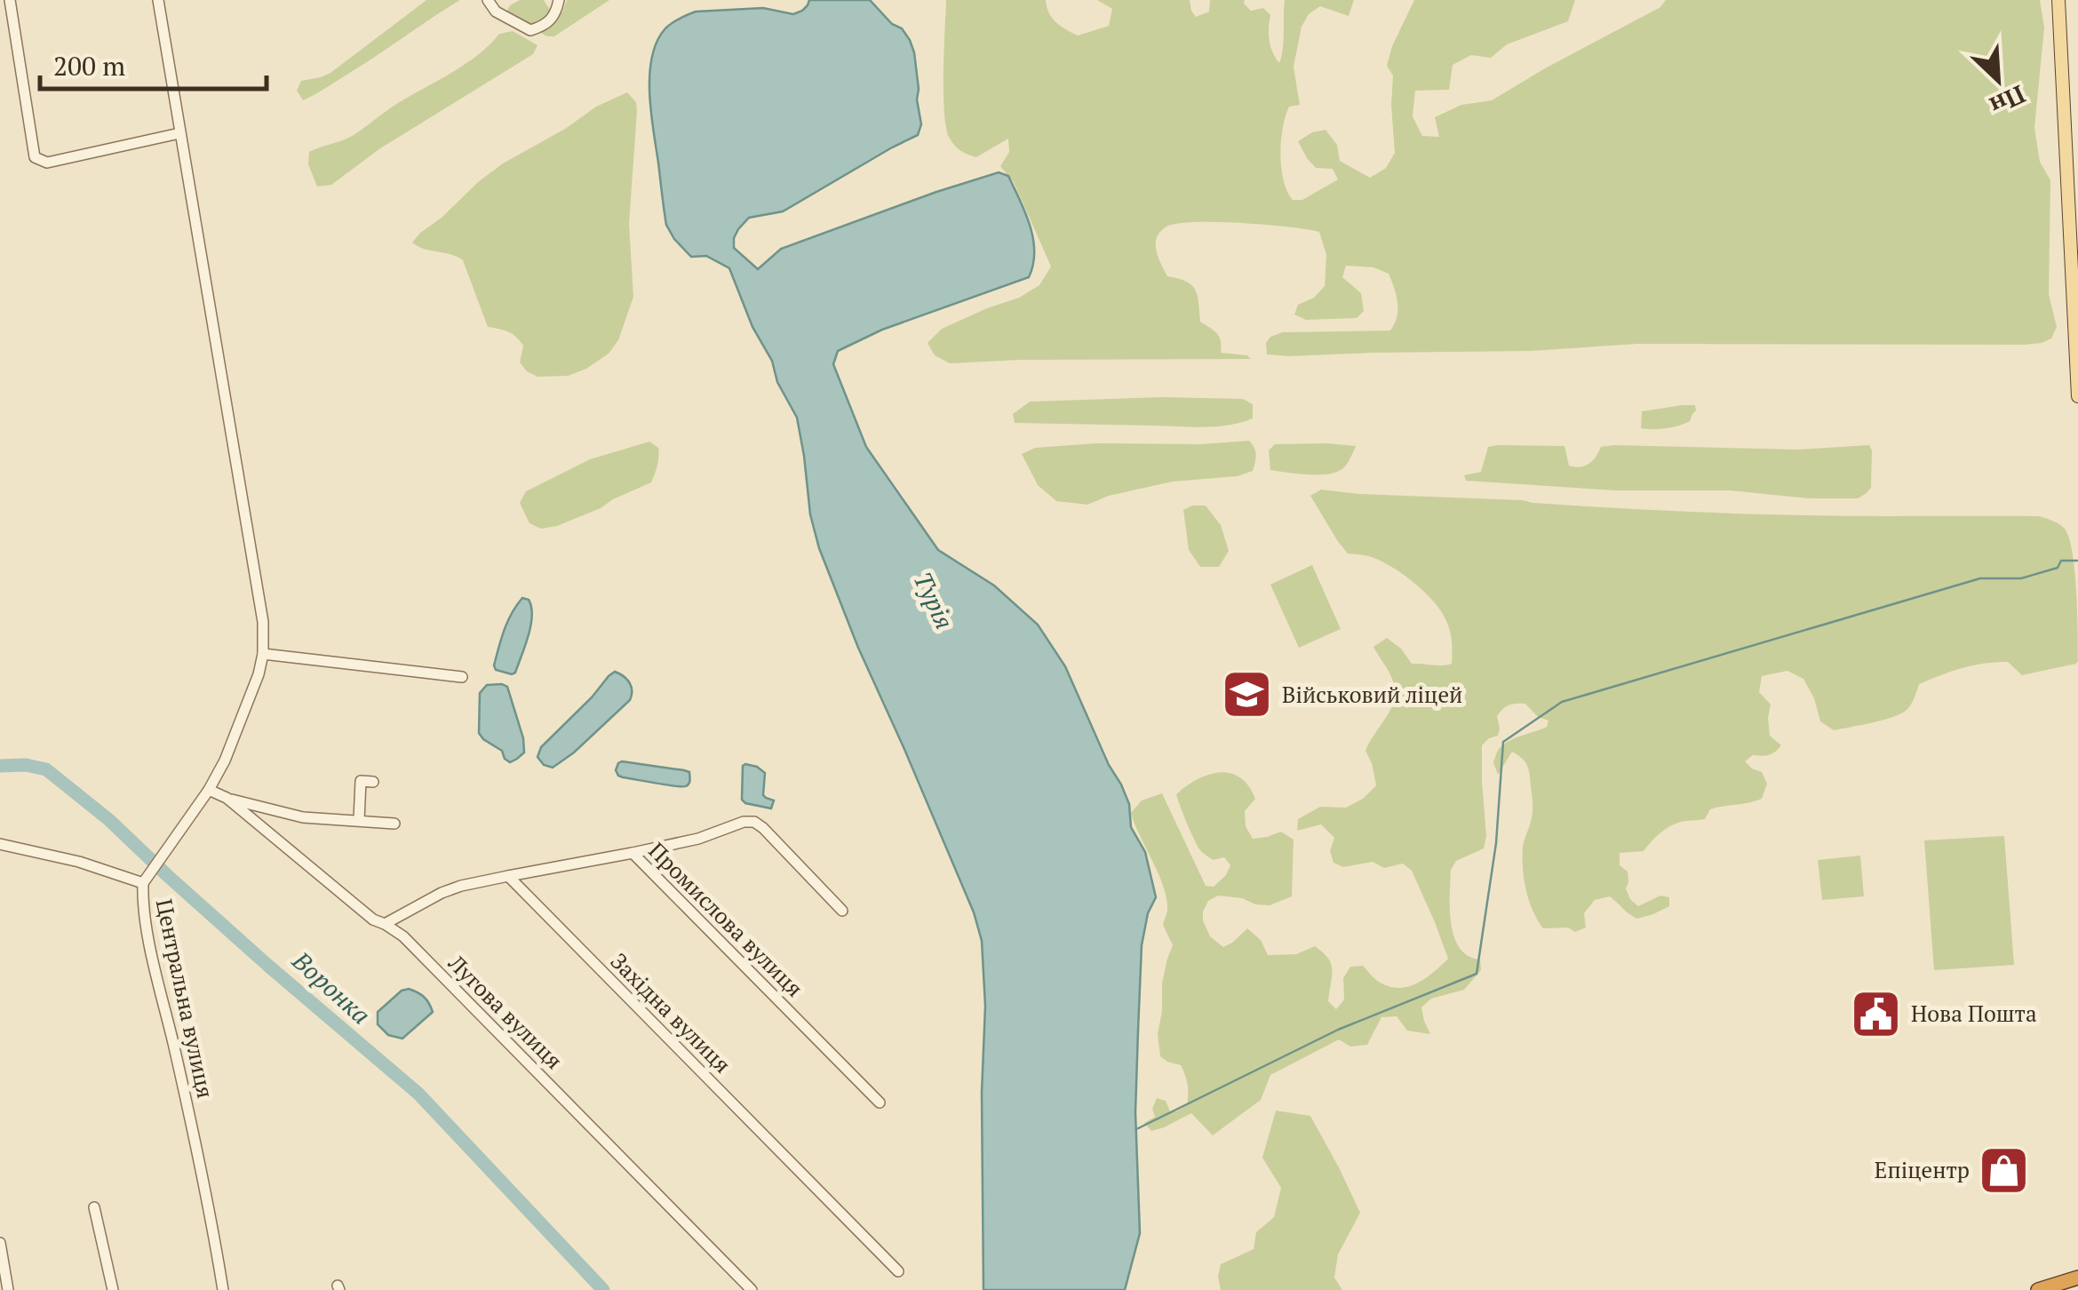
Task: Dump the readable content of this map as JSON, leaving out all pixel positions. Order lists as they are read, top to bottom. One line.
{"streets":{"street":["Промислова вулиця","Центральна вулиця","Лугова вулиця","Західна вулиця"]},"crossings":[["Промислова вулиця","Західна вулиця"],["Центральна вулиця","Лугова вулиця"]],"water":["Турія","Воронка"],"places":{"school or university":["Військовий ліцей"],"public building":["Нова Пошта"],"shop":["Епіцентр"]},"scale_bar":"200 m","north":"bottom right"}
